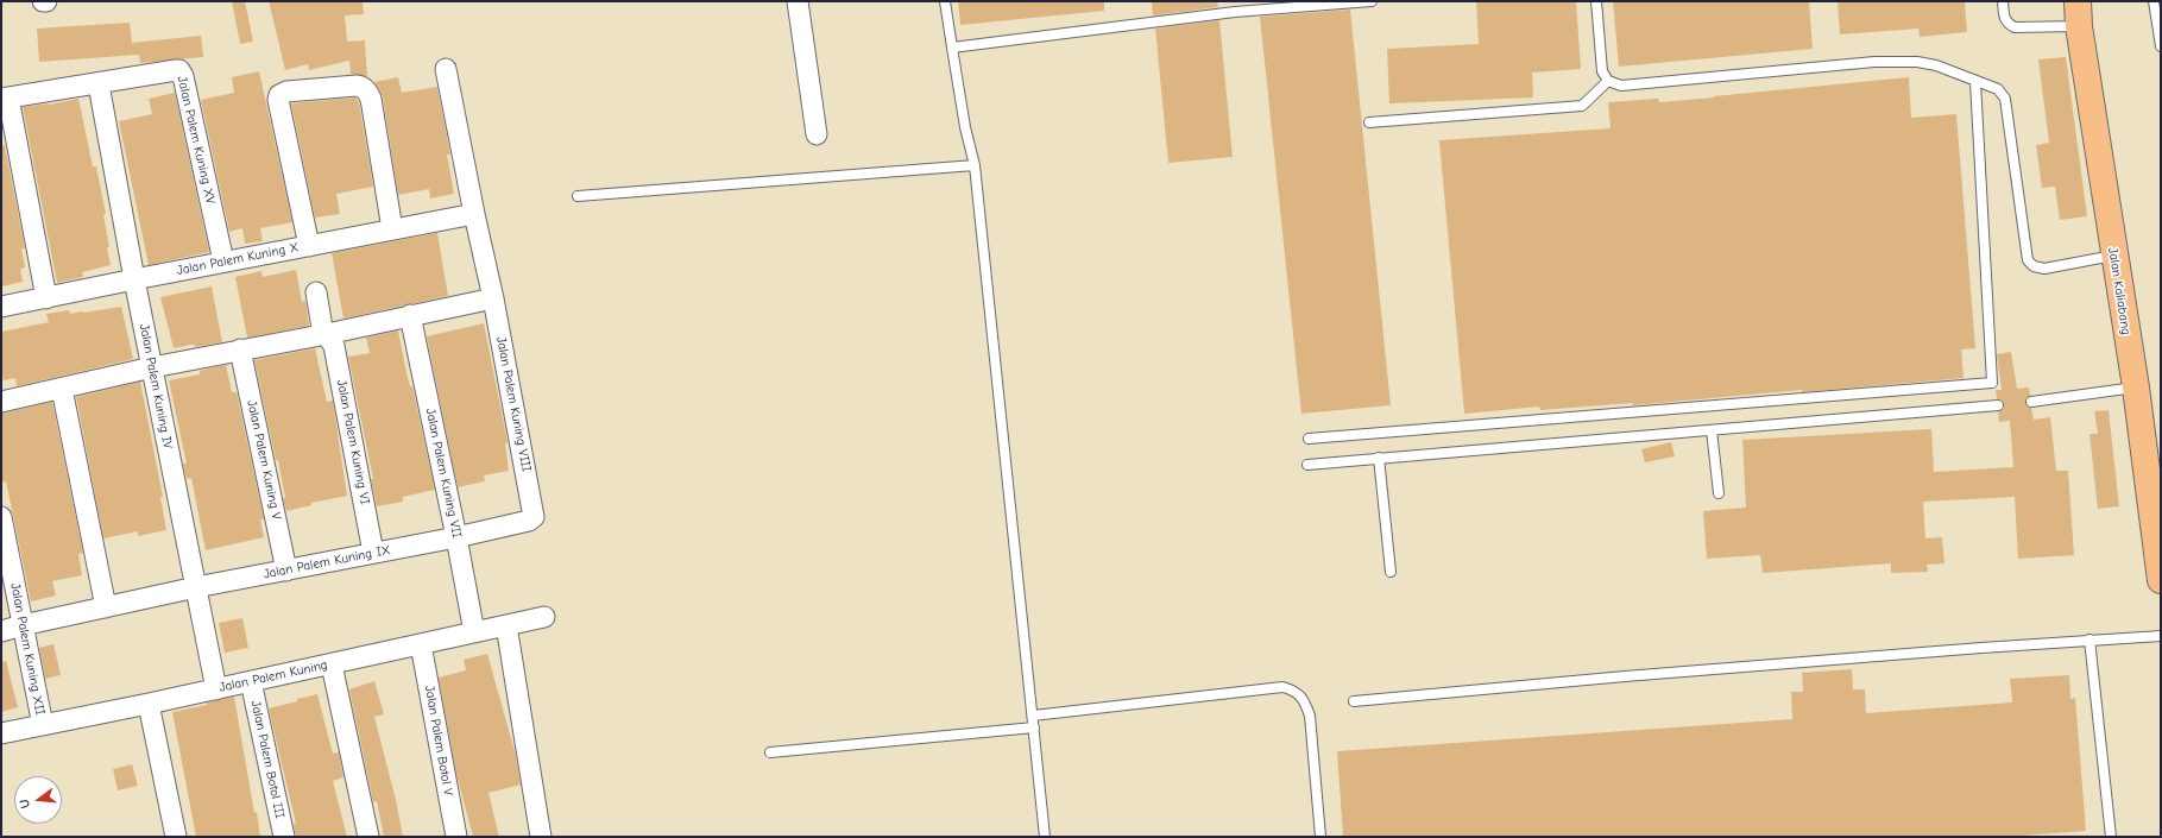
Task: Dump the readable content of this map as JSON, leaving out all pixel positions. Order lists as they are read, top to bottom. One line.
{"streets":{"main road":["Jalan Kaliabang"],"street":["Jalan Palem Kuning XV","Jalan Palem Kuning X","Jalan Palem Kuning IV","Jalan Palem Kuning VIII","Jalan Palem Kuning VI","Jalan Palem Kuning V","Jalan Palem Kuning VII","Jalan Palem Kuning IX","Jalan Palem Kuning XII","Jalan Palem Kuning","Jalan Palem Botol V","Jalan Palem Botol III"]},"crossings":[["Jalan Palem Kuning XV","Jalan Palem Kuning X"],["Jalan Palem Kuning XV","Jalan Palem Kuning IV"],["Jalan Palem Kuning X","Jalan Palem Kuning IV"],["Jalan Palem Kuning X","Jalan Palem Kuning VIII"],["Jalan Palem Kuning IV","Jalan Palem Kuning IX"],["Jalan Palem Kuning IV","Jalan Palem Kuning"],["Jalan Palem Kuning VIII","Jalan Palem Kuning VII"],["Jalan Palem Kuning VIII","Jalan Palem Kuning IX"],["Jalan Palem Kuning VI","Jalan Palem Kuning IX"],["Jalan Palem Kuning V","Jalan Palem Kuning IX"],["Jalan Palem Kuning VII","Jalan Palem Kuning IX"],["Jalan Palem Kuning VII","Jalan Palem Kuning"],["Jalan Palem Kuning IX","Jalan Palem Kuning XII"],["Jalan Palem Kuning XII","Jalan Palem Kuning"],["Jalan Palem Kuning","Jalan Palem Botol V"],["Jalan Palem Kuning","Jalan Palem Botol III"]],"north":"left"}
